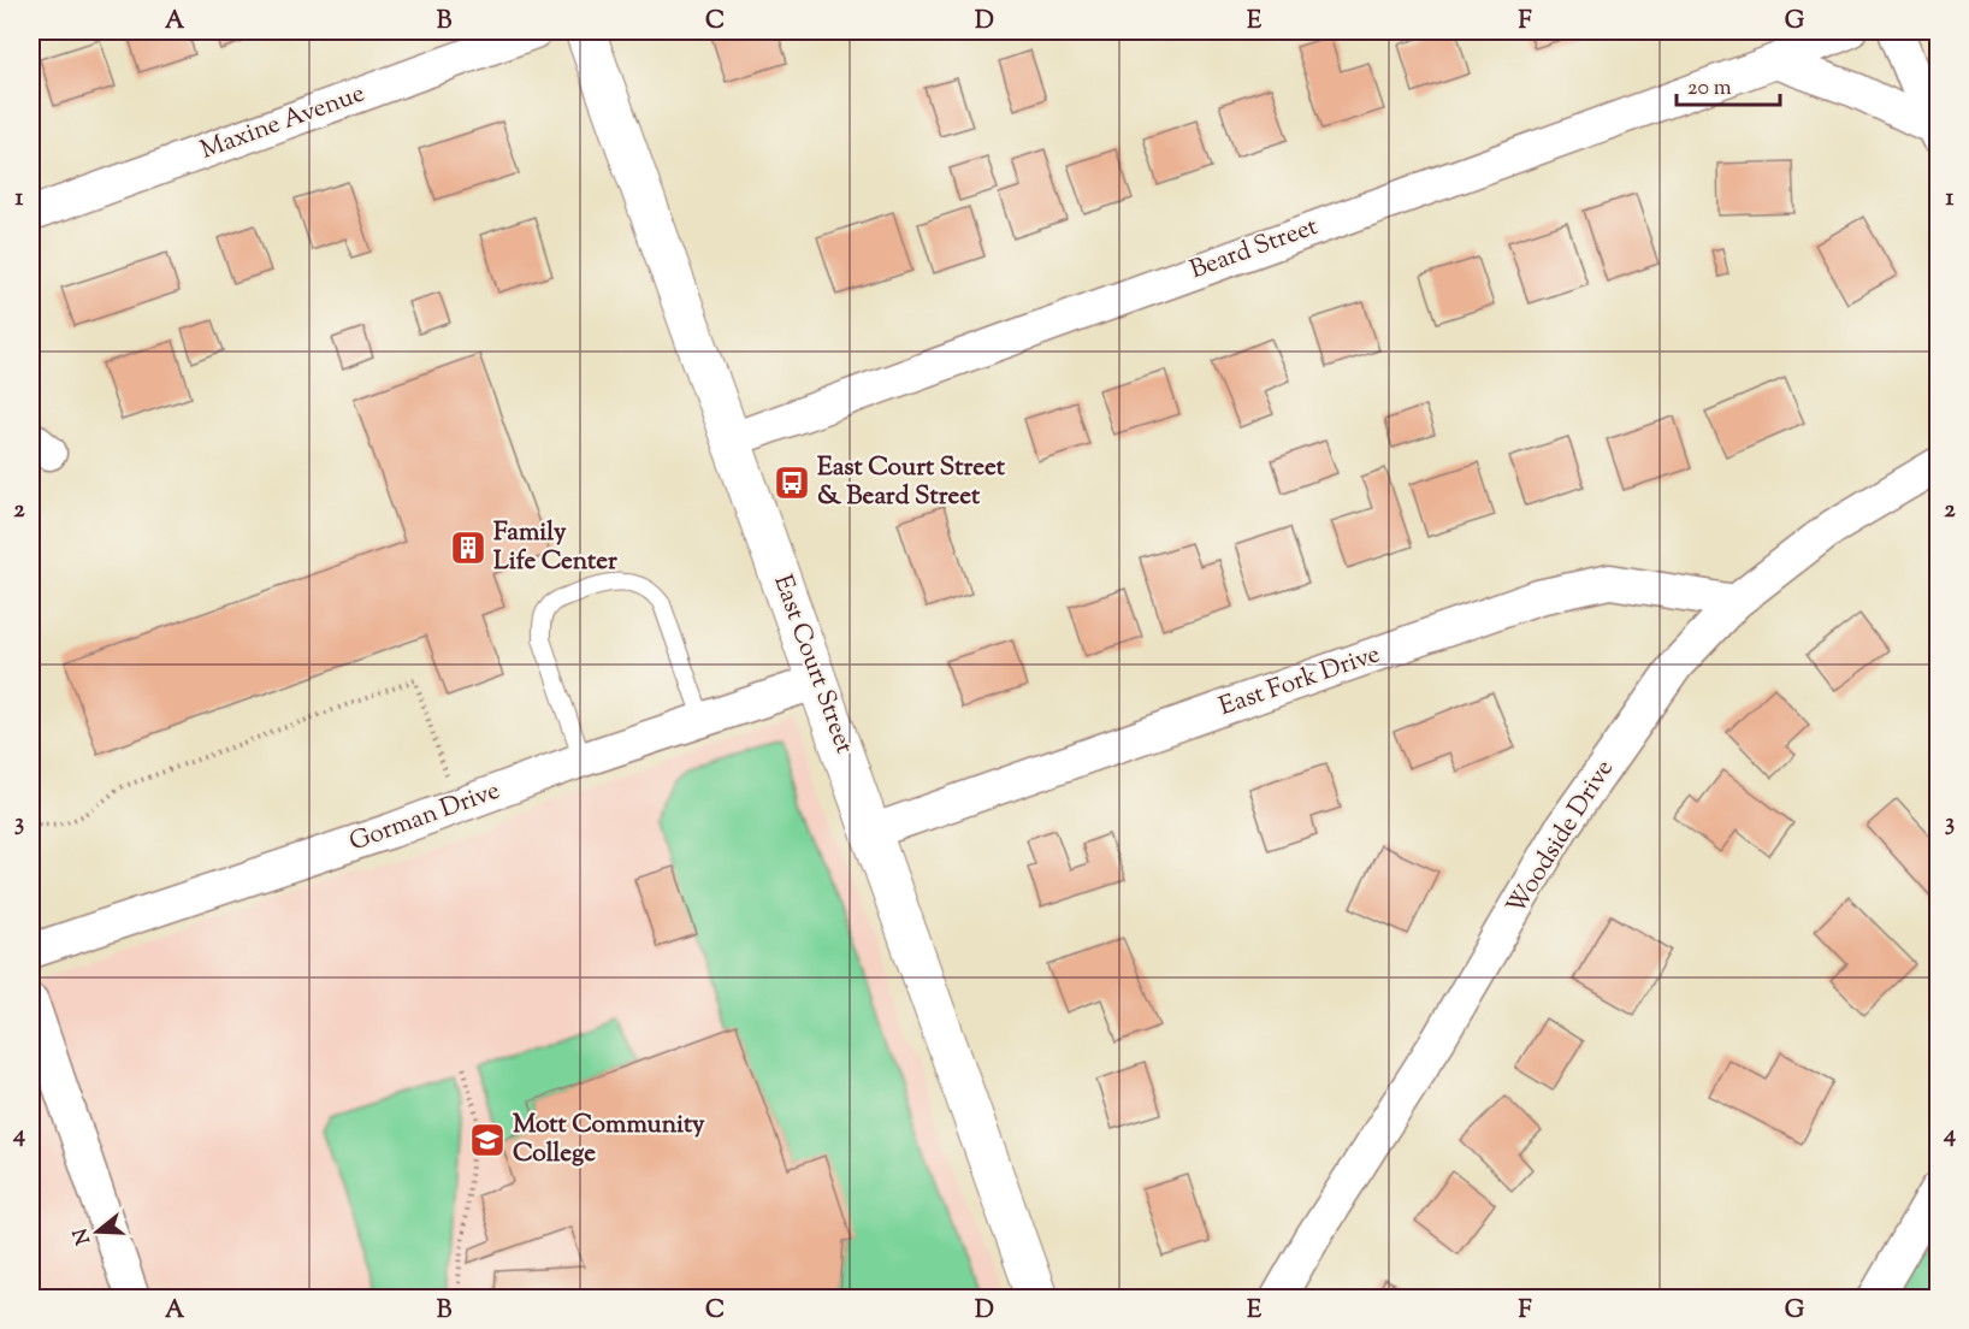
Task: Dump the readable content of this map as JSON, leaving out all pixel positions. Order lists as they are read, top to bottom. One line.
{"streets":{"main road":["East Court Street"],"street":["Maxine Avenue","Beard Street","East Fork Drive","Gorman Drive","Woodside Drive"]},"crossings":[["Beard Street","East Court Street"],["East Court Street","East Fork Drive"],["East Court Street","Gorman Drive"],["East Fork Drive","Woodside Drive"]],"places":{"bus stop":["East Court Street & Beard Street"],"building":["Family Life Center"],"school or university":["Mott Community College"]},"scale_bar":"20 m","north":"left","grid":{"columns":["A","B","C","D","E","F","G"],"rows":["1","2","3","4"]}}
